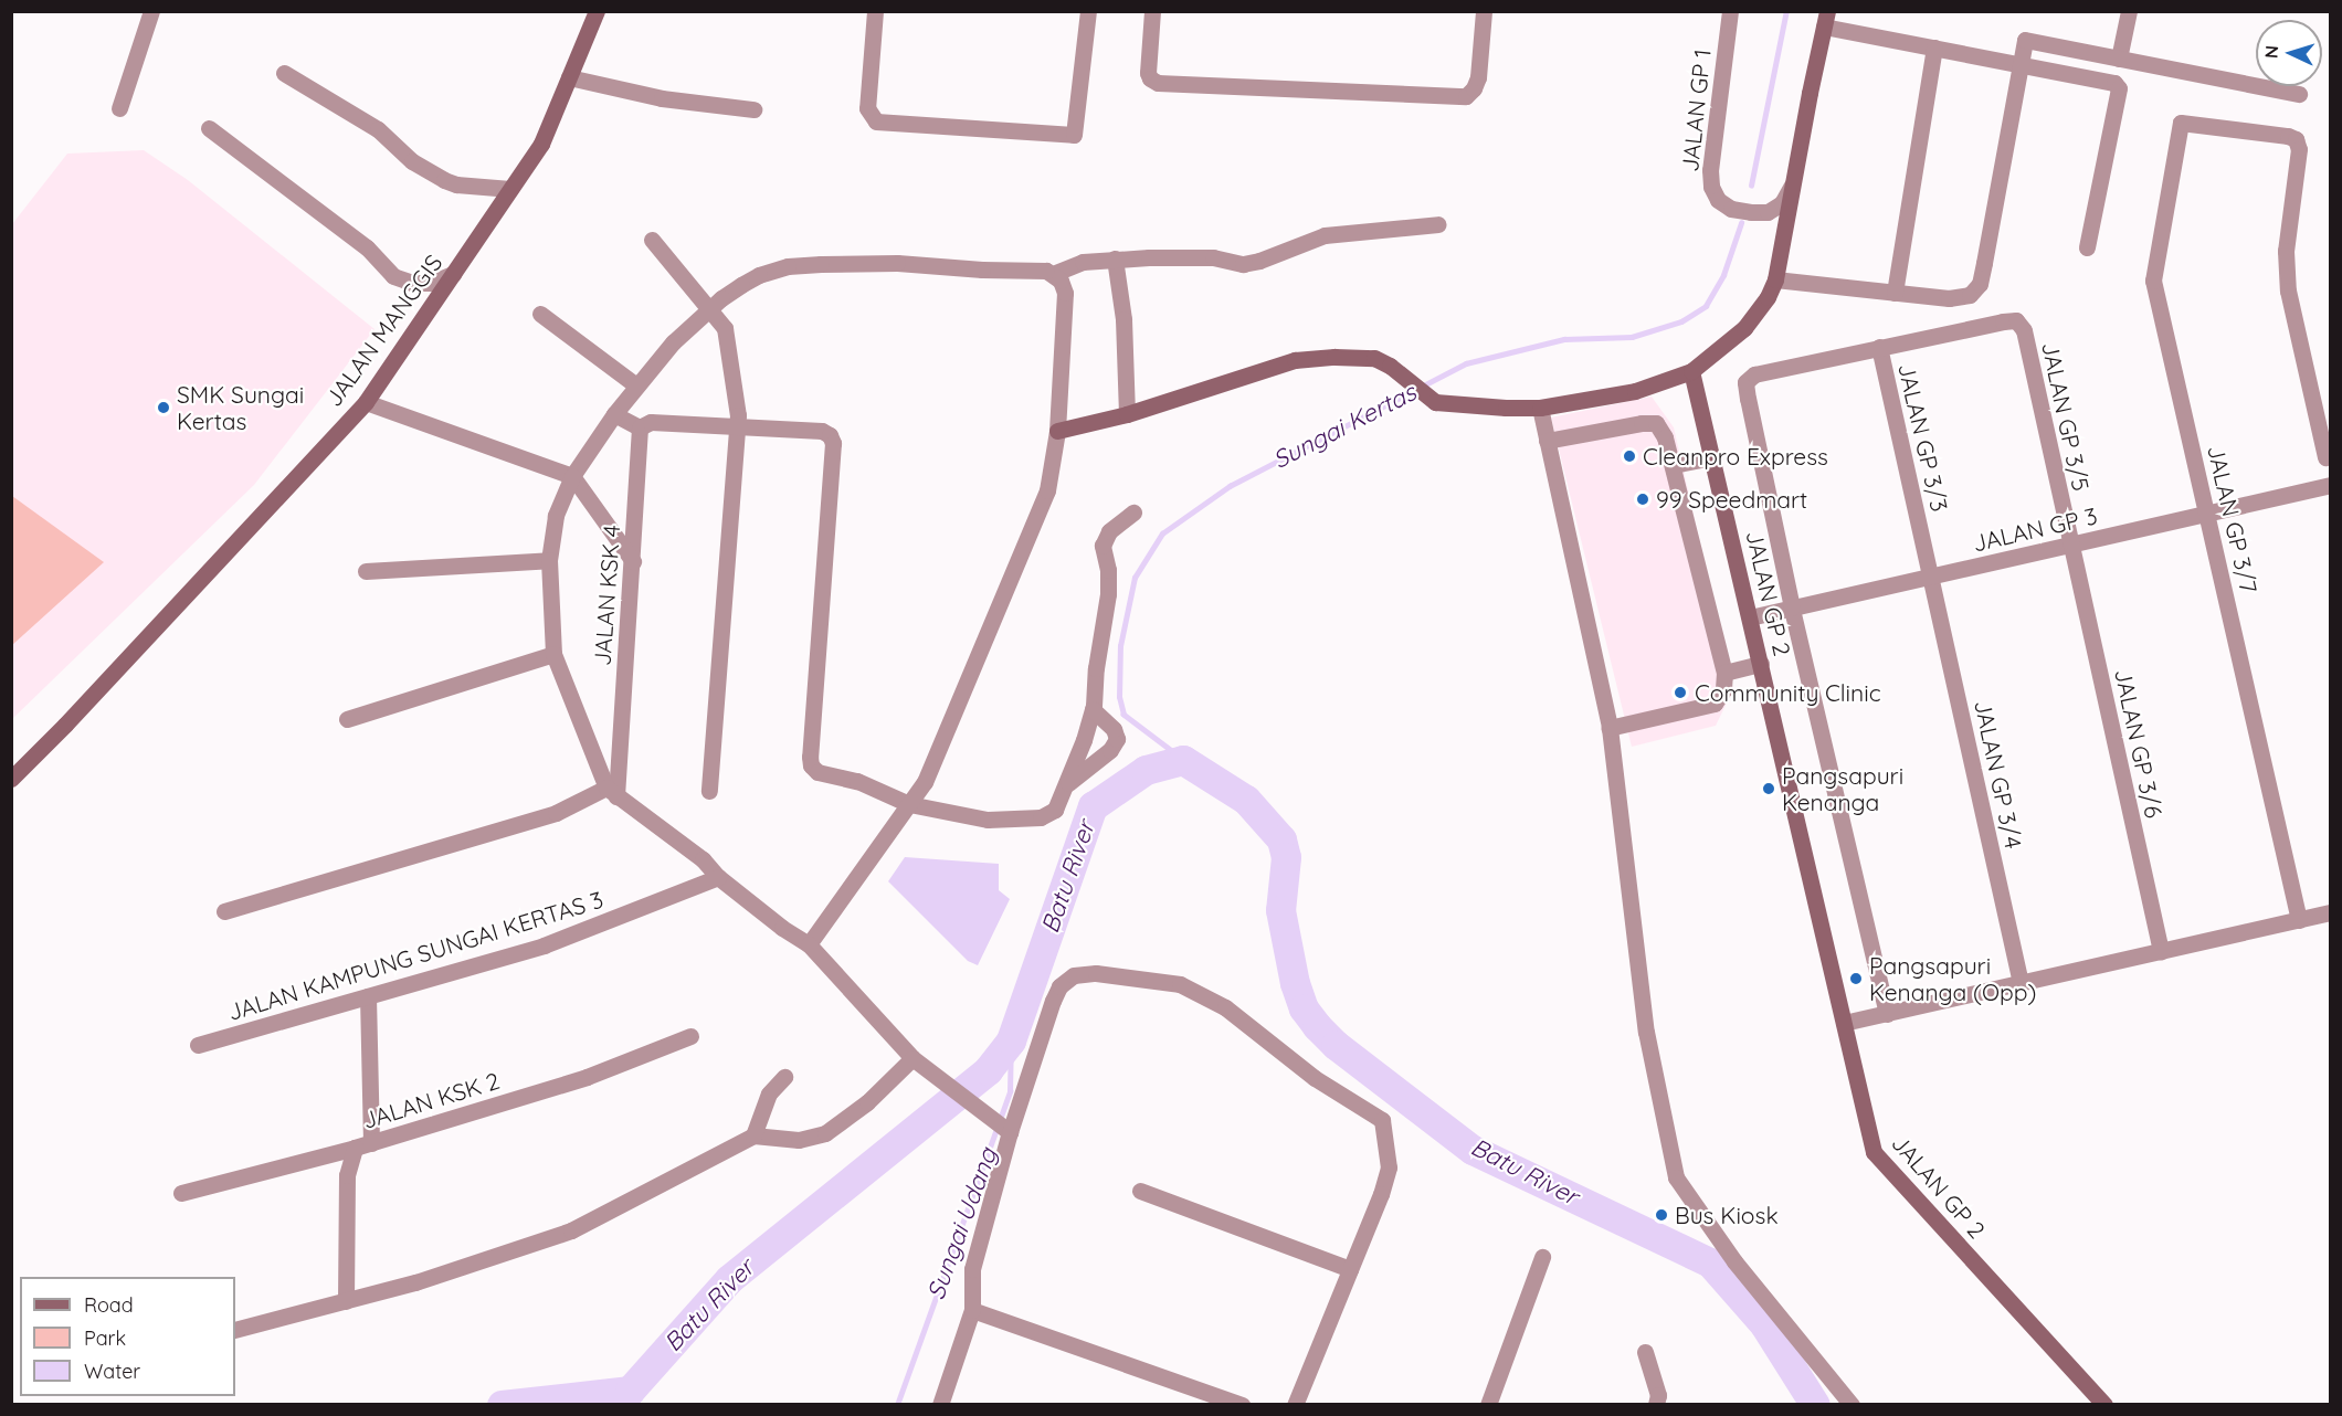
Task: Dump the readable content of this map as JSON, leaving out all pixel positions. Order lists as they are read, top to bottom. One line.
{"streets":{"street":["JALAN GP 1","JALAN MANGGIS","JALAN GP 3/5","JALAN GP 3/3","JALAN GP 3/7","JALAN GP 3","JALAN GP 2","JALAN KSK 4","JALAN GP 3/6","JALAN GP 3/4","JALAN KAMPUNG SUNGAI KERTAS 3","JALAN KSK 2"]},"crossings":[["JALAN GP 3/5","JALAN GP 3/3"],["JALAN GP 3/5","JALAN GP 3"],["JALAN GP 3/5","JALAN GP 3/6"],["JALAN GP 3/3","JALAN GP 3"],["JALAN GP 3/3","JALAN GP 3/4"],["JALAN GP 3/7","JALAN GP 3"],["JALAN GP 3","JALAN GP 2"],["JALAN GP 3","JALAN GP 3/6"],["JALAN GP 3","JALAN GP 3/4"]],"water":["Sungai Kertas","Batu River","Sungai Udang"],"places":["SMK Sungai Kertas","Cleanpro Express","99 Speedmart","Community Clinic","Pangsapuri Kenanga","Pangsapuri Kenanga (Opp)","Bus Kiosk"],"legend":["Road","Park","Water"],"north":"left"}
